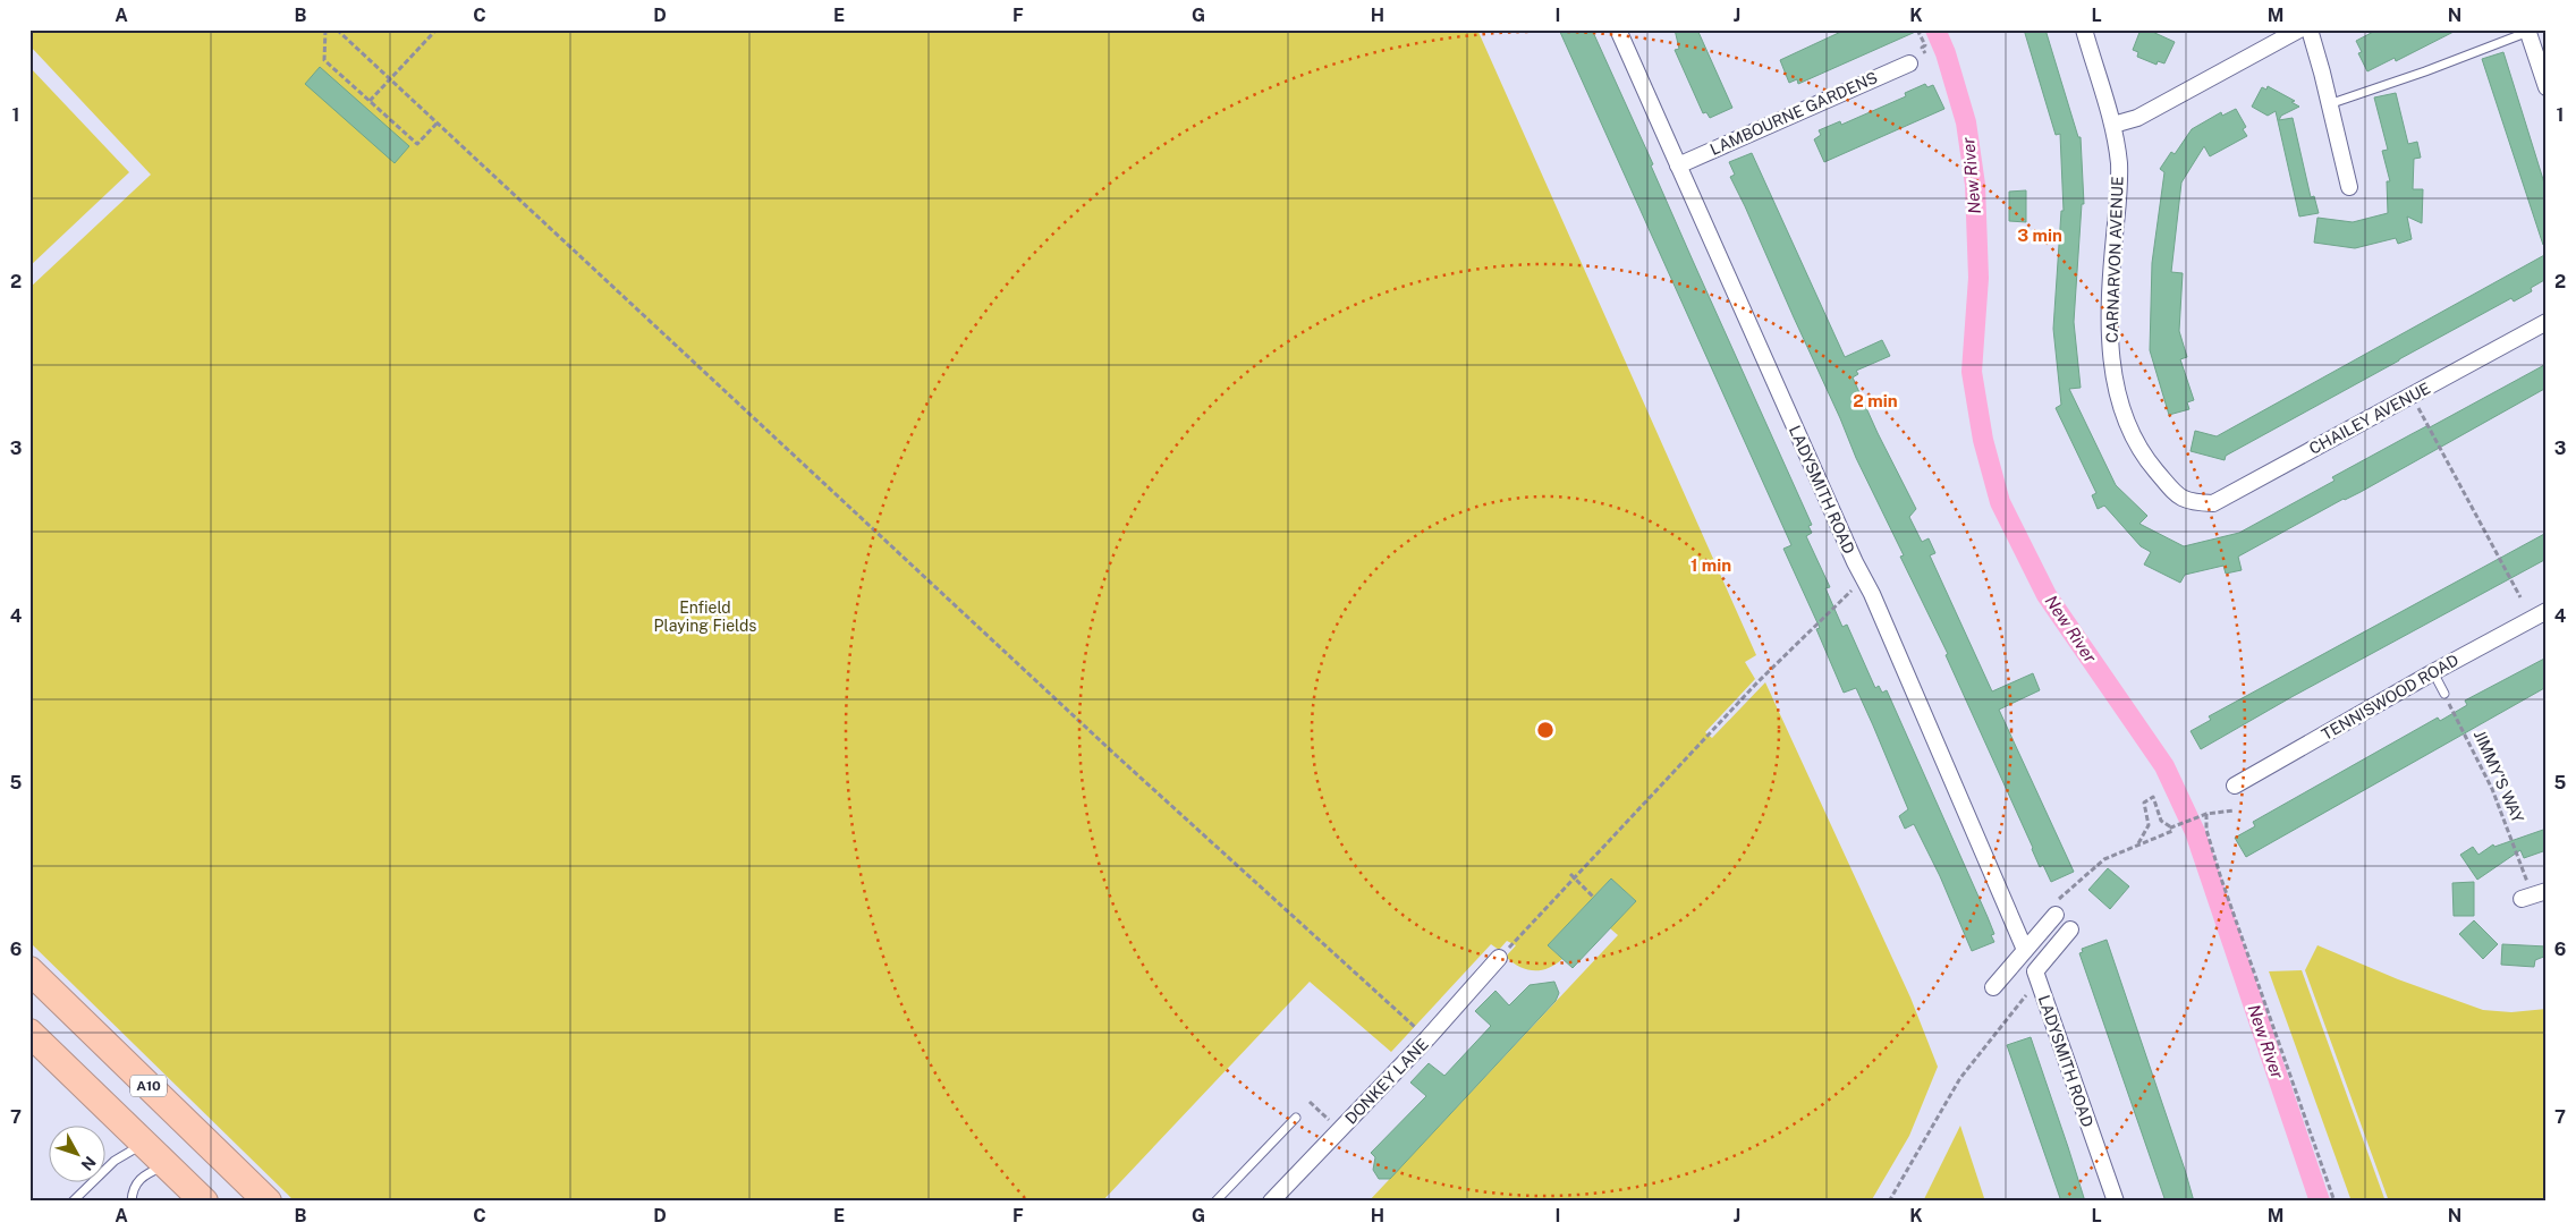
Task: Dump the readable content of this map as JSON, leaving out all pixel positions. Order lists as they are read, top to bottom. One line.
{"streets":{"highway":["A10"],"street":["LAMBOURNE GARDENS","CARNARVON AVENUE","CHAILEY AVENUE","LADYSMITH ROAD","TENNISWOOD ROAD","DONKEY LANE"],"path":["JIMMY'S WAY"]},"crossings":[["LAMBOURNE GARDENS","LADYSMITH ROAD"],["CARNARVON AVENUE","CHAILEY AVENUE"]],"water":["New River"],"parks":["Enfield Playing Fields"],"north":"bottom right","grid":{"columns":["A","B","C","D","E","F","G","H","I","J","K","L","M","N"],"rows":["1","2","3","4","5","6","7"]},"rings":["3 min","2 min","1 min"]}
